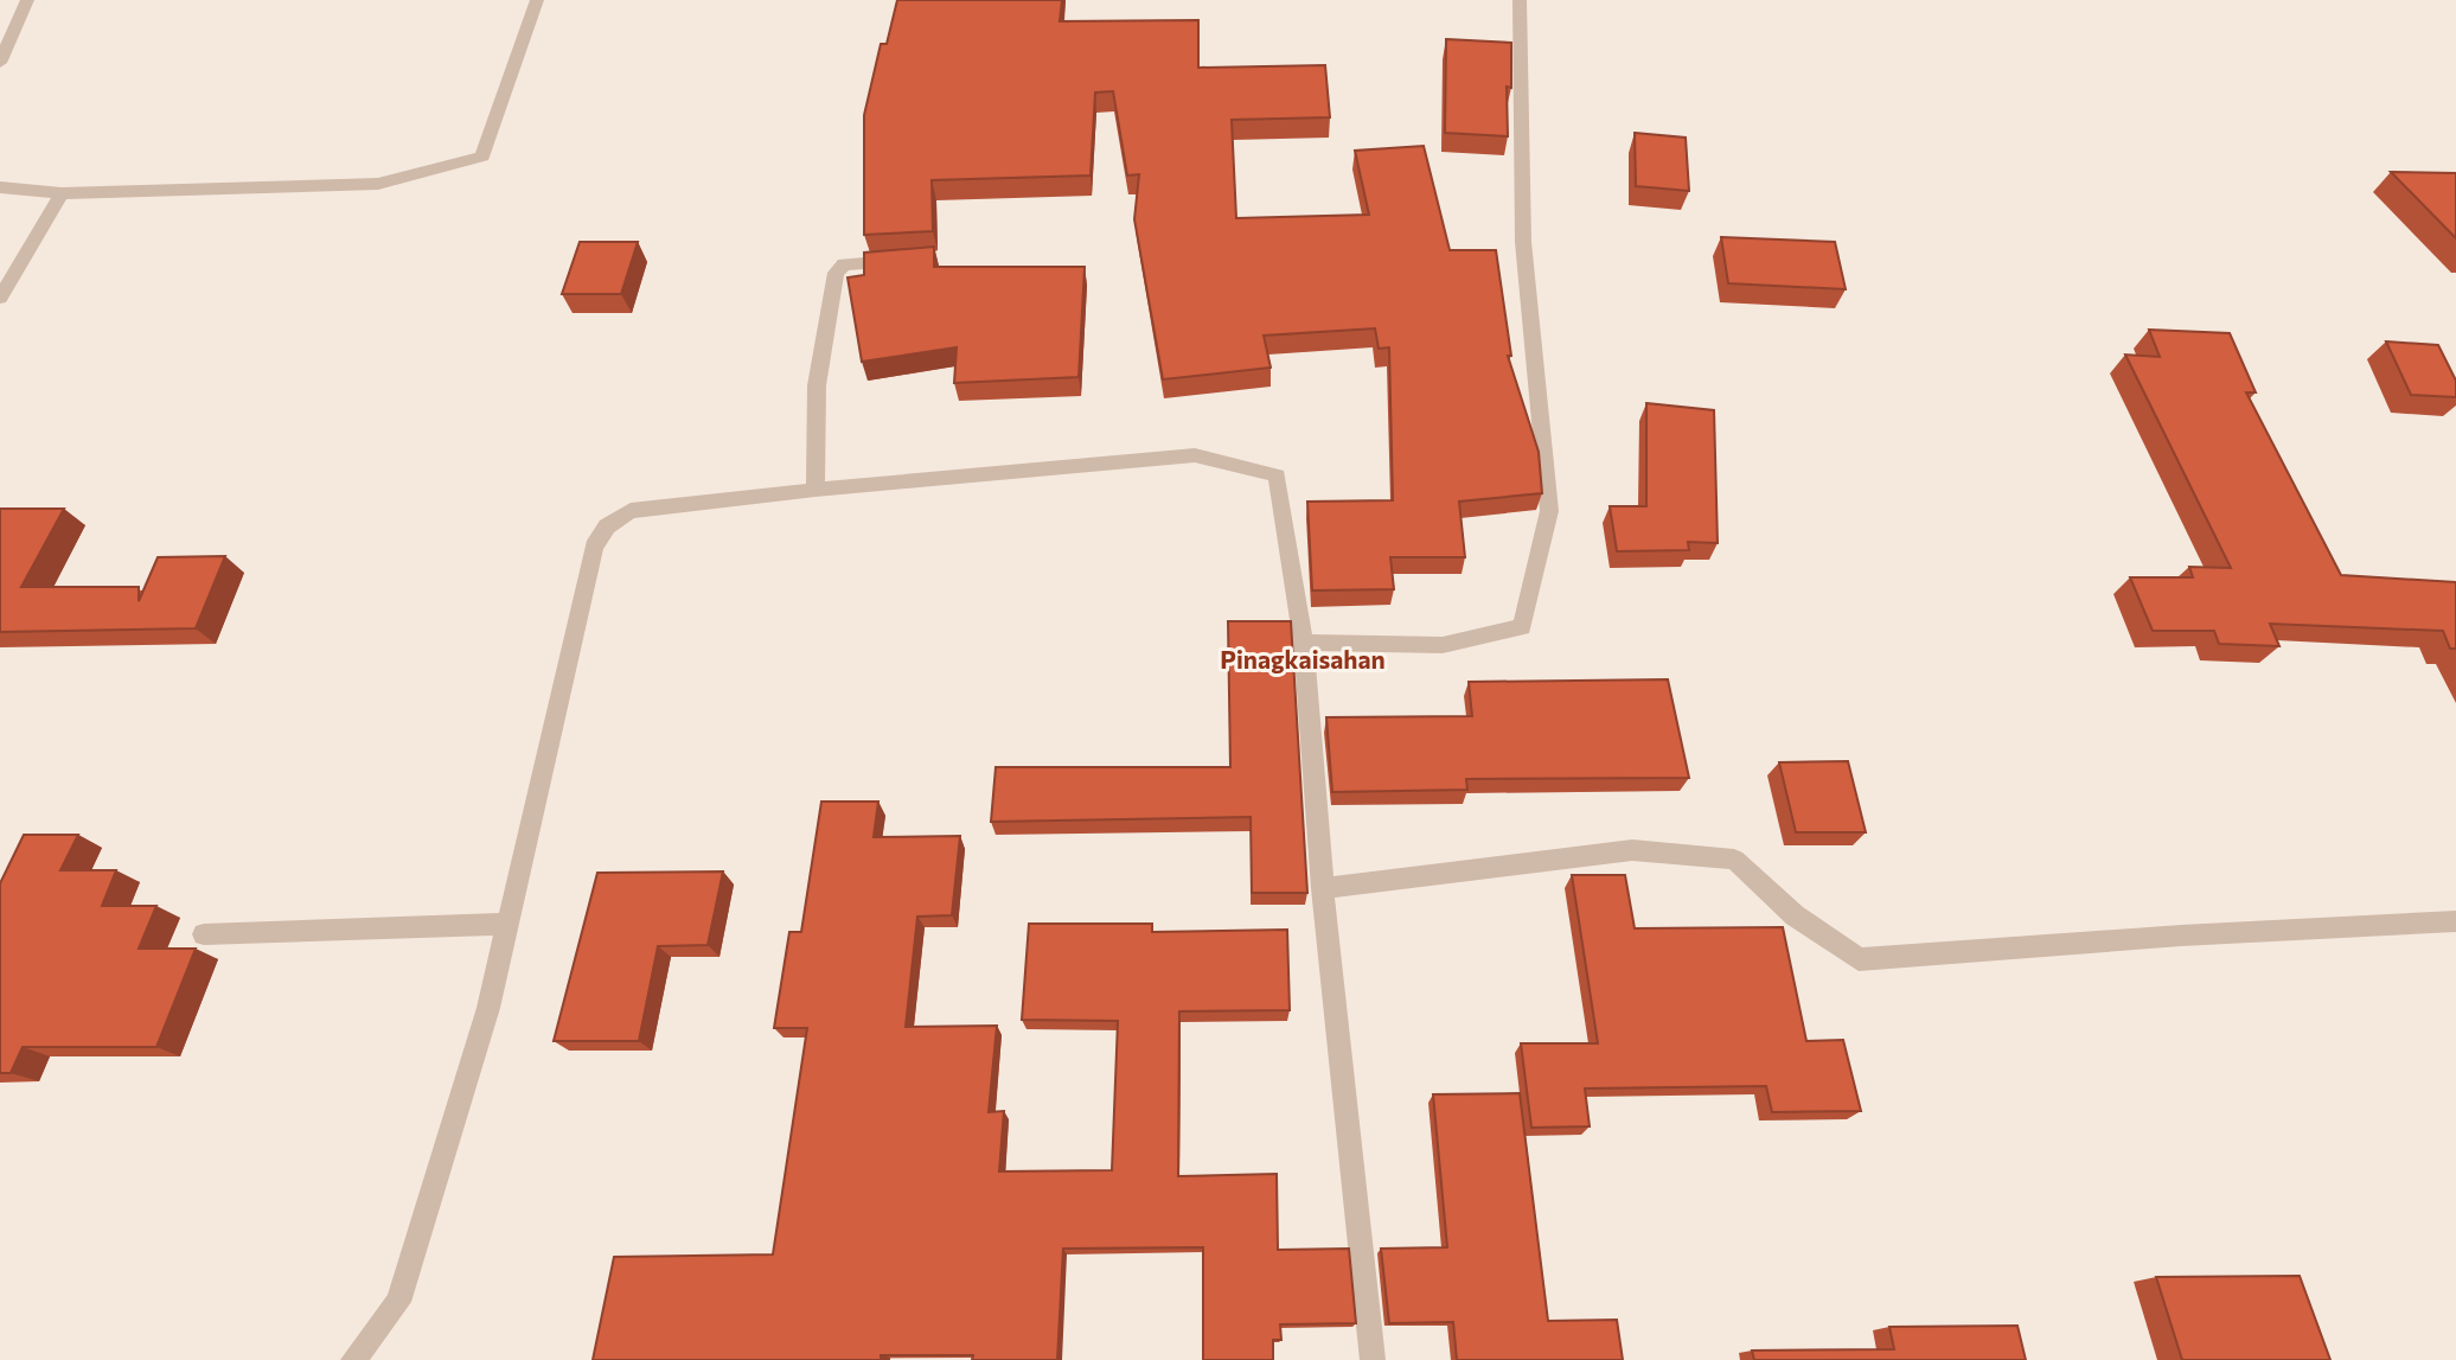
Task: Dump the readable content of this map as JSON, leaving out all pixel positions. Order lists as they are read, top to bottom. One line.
{"districts":["Pinagkaisahan"]}
